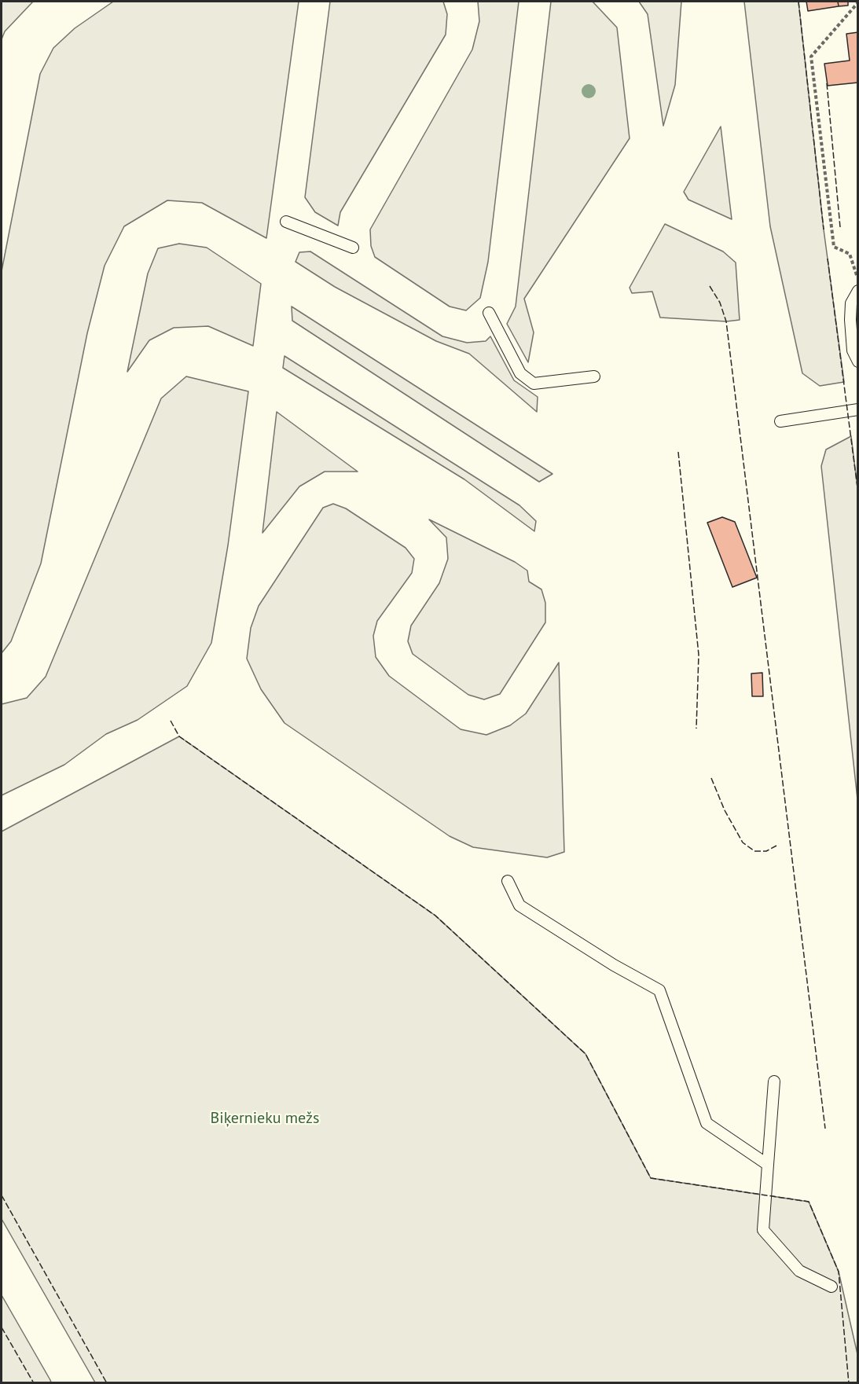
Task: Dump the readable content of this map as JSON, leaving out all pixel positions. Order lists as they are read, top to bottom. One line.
{"parks":["Biķernieku mežs"]}
